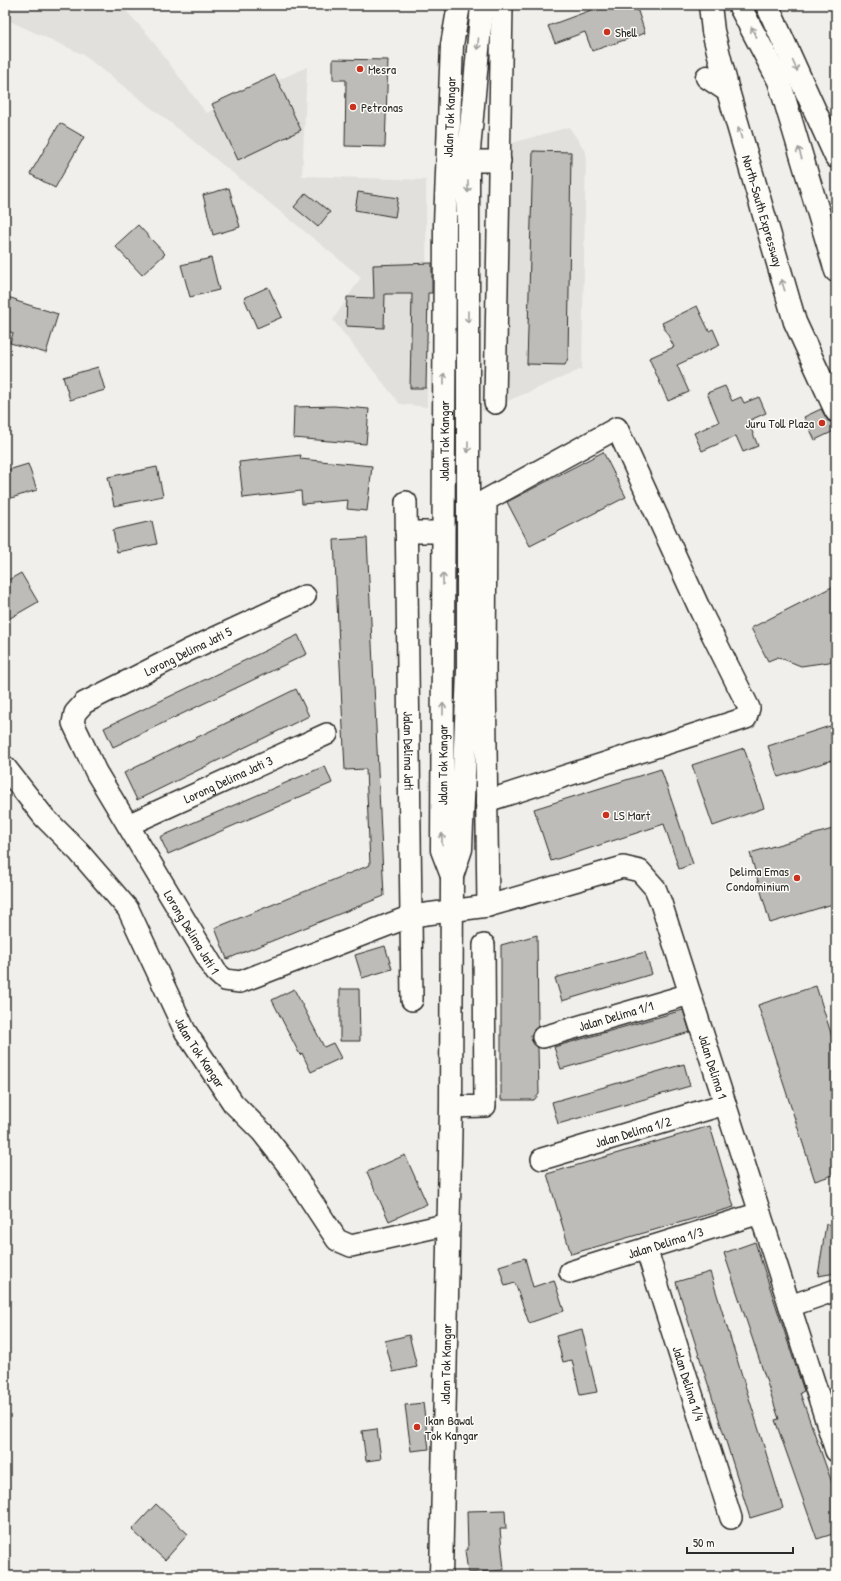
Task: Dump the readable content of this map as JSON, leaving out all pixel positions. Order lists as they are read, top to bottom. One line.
{"streets":{"main road":["Jalan Tok Kangar","North–South Expressway"],"street":["Lorong Delima Jati 5","Jalan Delima Jati","Lorong Delima Jati 3","Lorong Delima Jati 1","Jalan Delima 1/1","Jalan Delima 1","Jalan Delima 1/2","Jalan Delima 1/3","Jalan Delima 1/4"]},"crossings":[["Jalan Tok Kangar","Lorong Delima Jati 1"],["Jalan Tok Kangar","Jalan Delima 1"],["Lorong Delima Jati 5","Lorong Delima Jati 1"],["Jalan Delima Jati","Lorong Delima Jati 1"],["Lorong Delima Jati 3","Lorong Delima Jati 1"],["Lorong Delima Jati 1","Jalan Delima 1"],["Jalan Delima 1/1","Jalan Delima 1"],["Jalan Delima 1","Jalan Delima 1/2"],["Jalan Delima 1","Jalan Delima 1/3"],["Jalan Delima 1/3","Jalan Delima 1/4"]],"places":["Shell","Mesra","Petronas","Juru Toll Plaza","LS Mart","Delima Emas Condominium","Ikan Bawal Tok Kangar"],"scale_bar":"50 m"}
